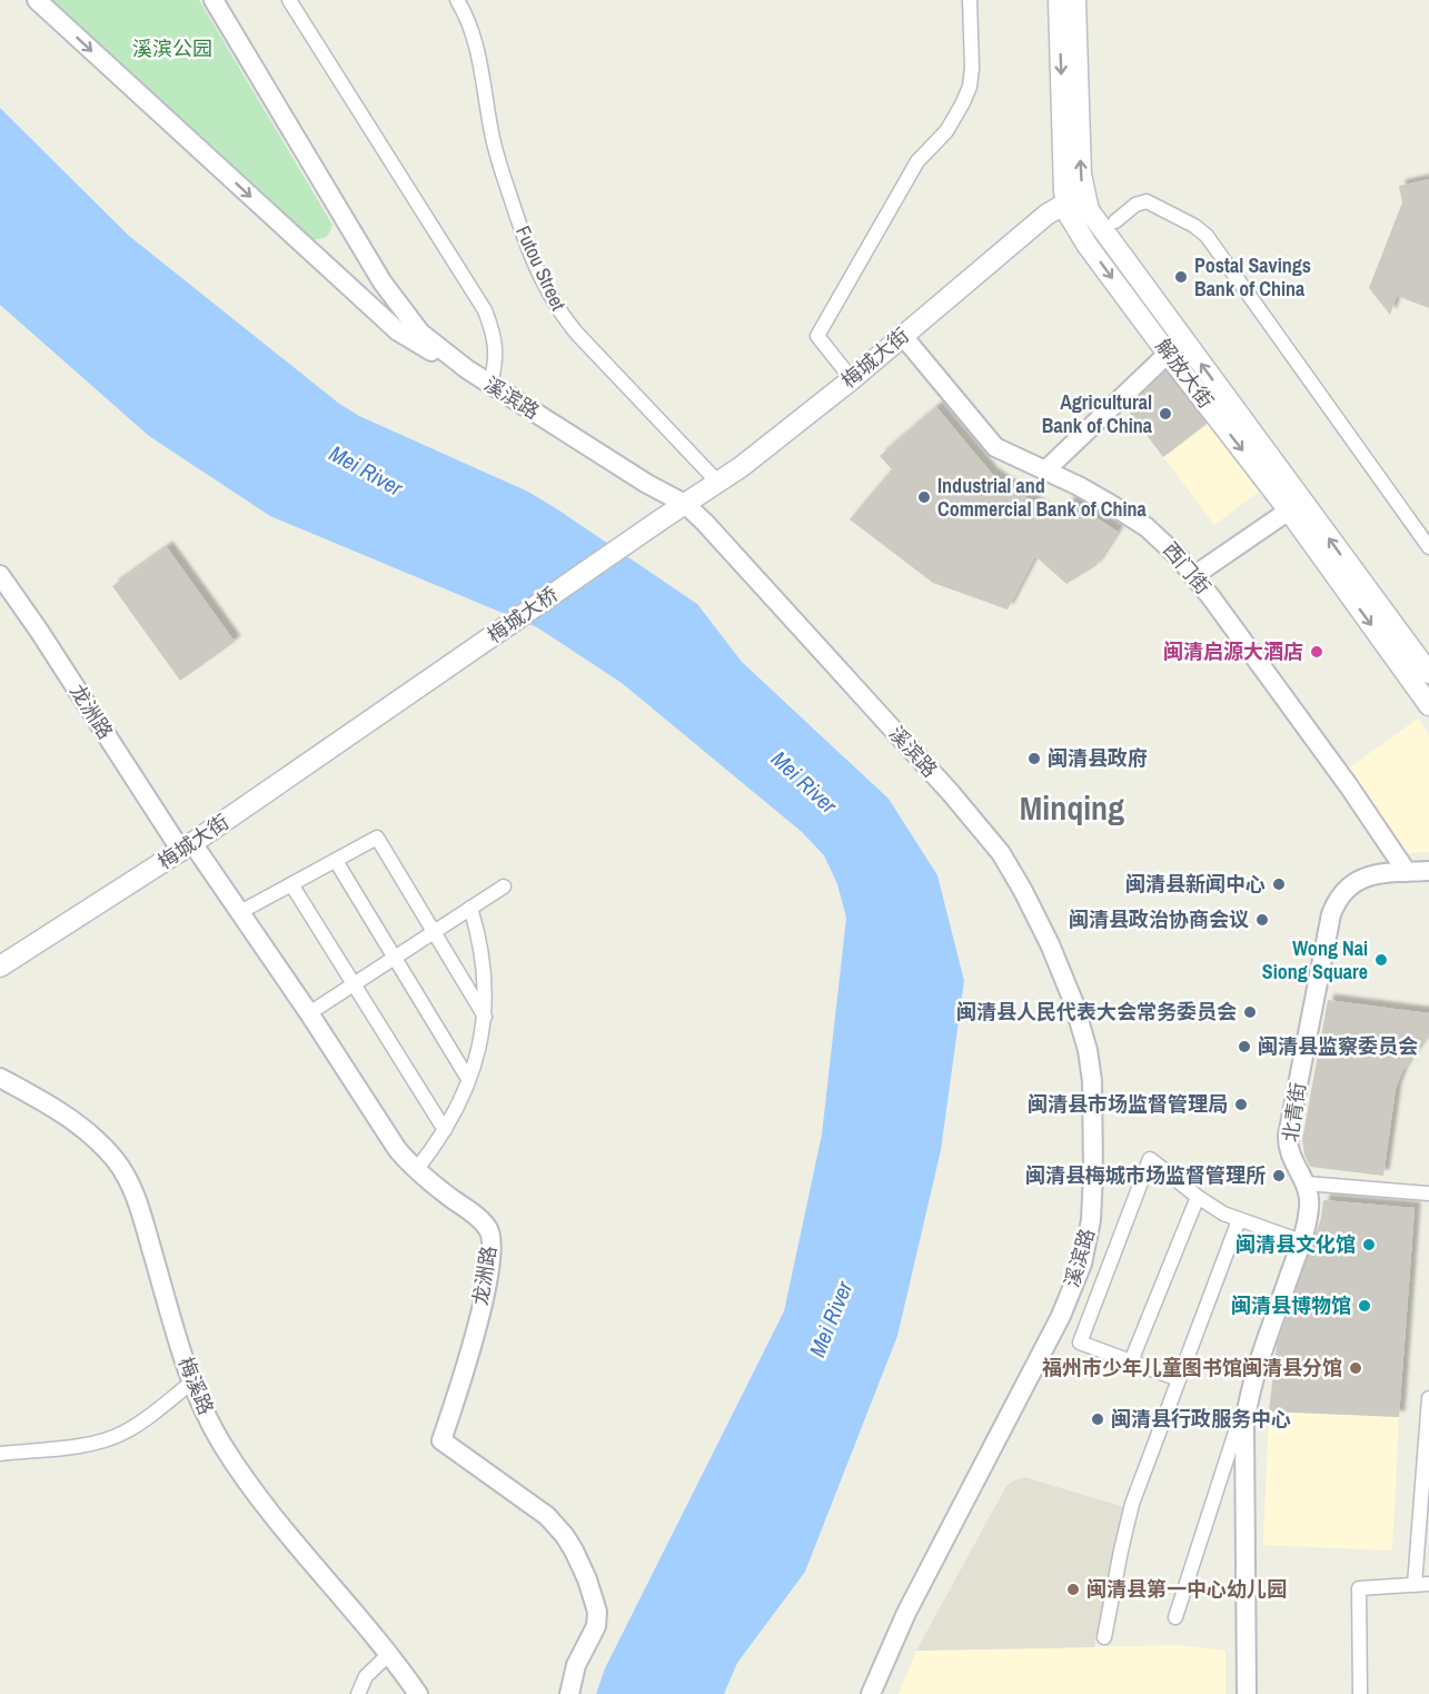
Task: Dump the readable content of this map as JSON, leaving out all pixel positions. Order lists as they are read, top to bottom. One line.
{"streets":{"main road":["梅城大街","解放大街","梅城大桥"],"street":["Futou Street","溪滨路","西门街","龙洲路","北青街","梅溪路"]},"crossings":[["Futou Street","梅城大街"],["梅城大街","解放大街"],["梅城大街","溪滨路"],["梅城大街","西门街"],["梅城大街","梅城大桥"],["梅城大街","龙洲路"],["西门街","北青街"]],"districts":["Minqing"],"water":["Mei River"],"parks":["溪滨公园"],"places":["Postal Savings Bank of China","Agricultural Bank of China","Industrial and Commercial Bank of China","闽清启源大酒店","闽清县政府","闽清县新闻中心","闽清县政治协商会议","Wong Nai Siong Square","闽清县人民代表大会常务委员会","闽清县监察委员会","闽清县市场监督管理局","闽清县梅城市场监督管理所","闽清县文化馆","闽清县博物馆","福州市少年儿童图书馆闽清县分馆","闽清县行政服务中心","闽清县第一中心幼儿园"]}
